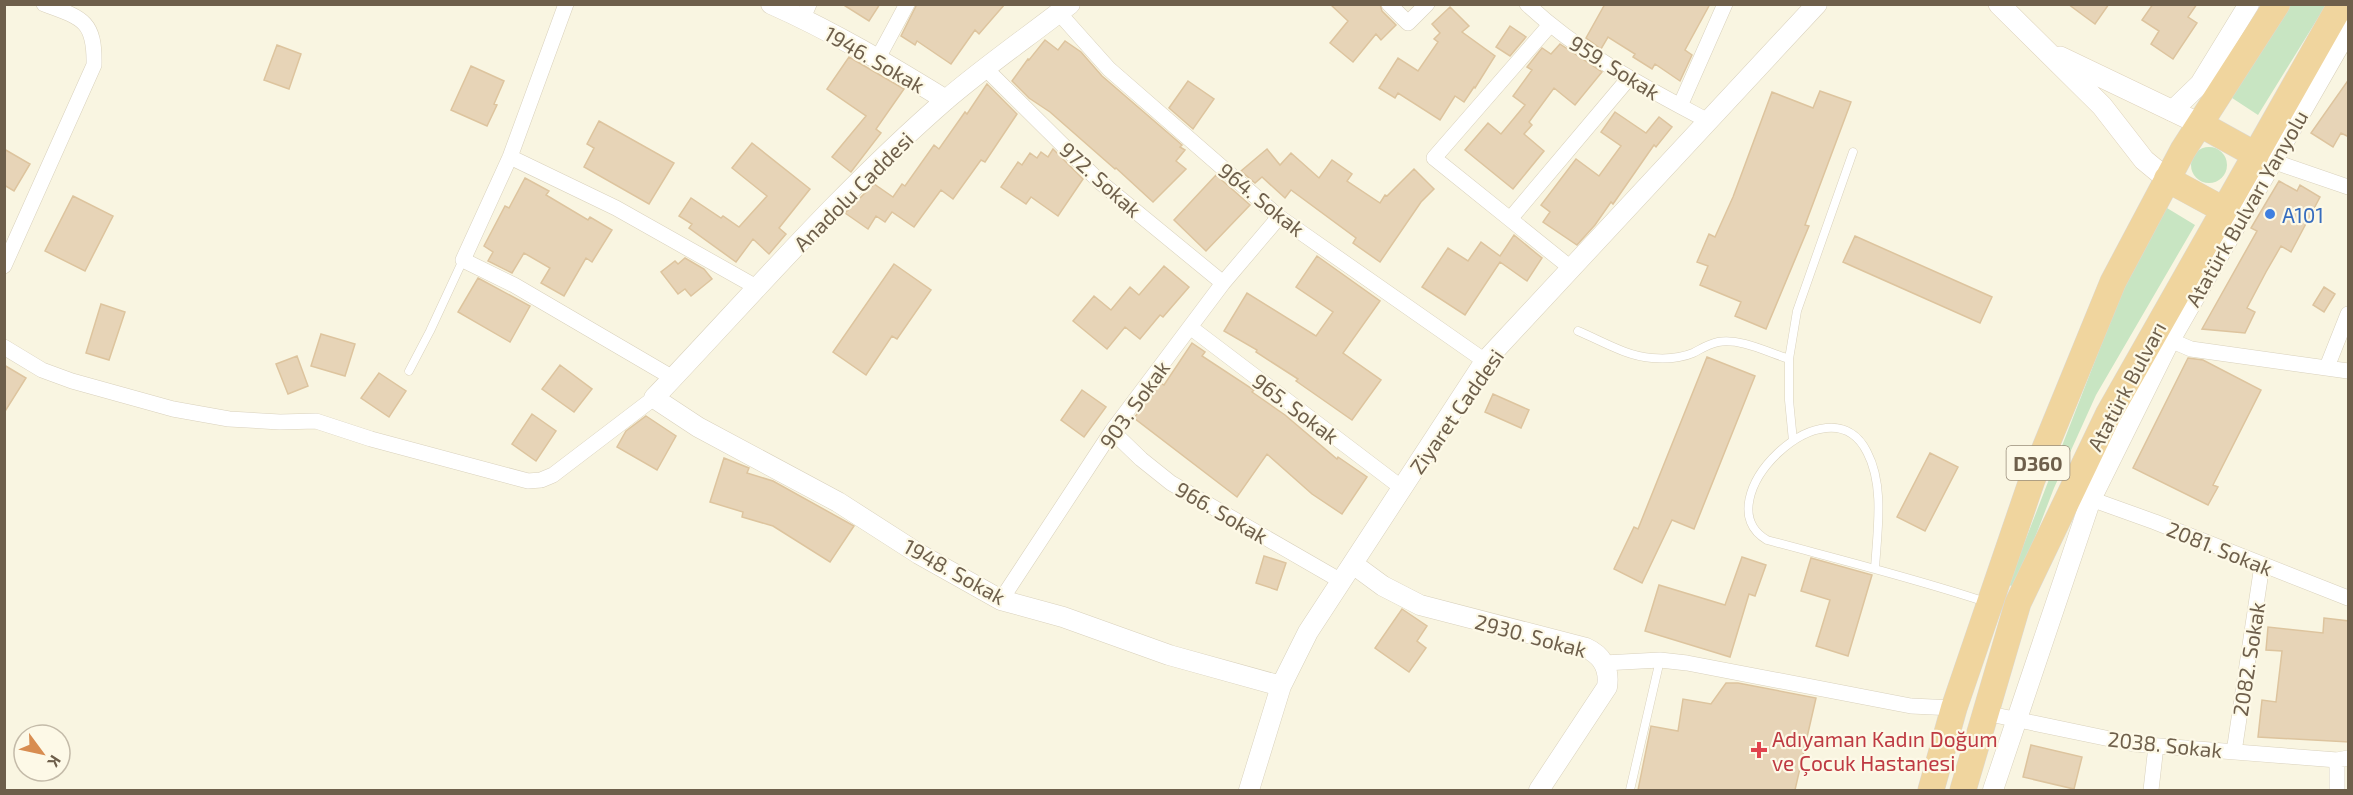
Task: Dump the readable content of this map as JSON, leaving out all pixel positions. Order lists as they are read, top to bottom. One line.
{"streets":{"highway":["Atatürk Bulvarı","D360"],"street":["1946. Sokak","959. Sokak","972. Sokak","Anadolu Caddesi","964. Sokak","Atatürk Bulvarı Yanyolu","903. Sokak","965. Sokak","Ziyaret Caddesi","966. Sokak","2081. Sokak","1948. Sokak","2930. Sokak","2082. Sokak","2038. Sokak"]},"crossings":[["1946. Sokak","Anadolu Caddesi"],["959. Sokak","Ziyaret Caddesi"],["972. Sokak","Anadolu Caddesi"],["972. Sokak","903. Sokak"],["Anadolu Caddesi","964. Sokak"],["Anadolu Caddesi","1948. Sokak"],["964. Sokak","903. Sokak"],["964. Sokak","Ziyaret Caddesi"],["Atatürk Bulvarı Yanyolu","Atatürk Bulvarı"],["Atatürk Bulvarı Yanyolu","2081. Sokak"],["Atatürk Bulvarı Yanyolu","2038. Sokak"],["Atatürk Bulvarı","2038. Sokak"],["903. Sokak","965. Sokak"],["903. Sokak","966. Sokak"],["903. Sokak","1948. Sokak"],["965. Sokak","Ziyaret Caddesi"],["Ziyaret Caddesi","966. Sokak"],["Ziyaret Caddesi","1948. Sokak"],["Ziyaret Caddesi","2930. Sokak"],["2081. Sokak","2082. Sokak"],["2082. Sokak","2038. Sokak"]],"places":{"other":["A101"],"health":["Adıyaman Kadın Doğum ve Çocuk Hastanesi"]},"north":"bottom right"}
